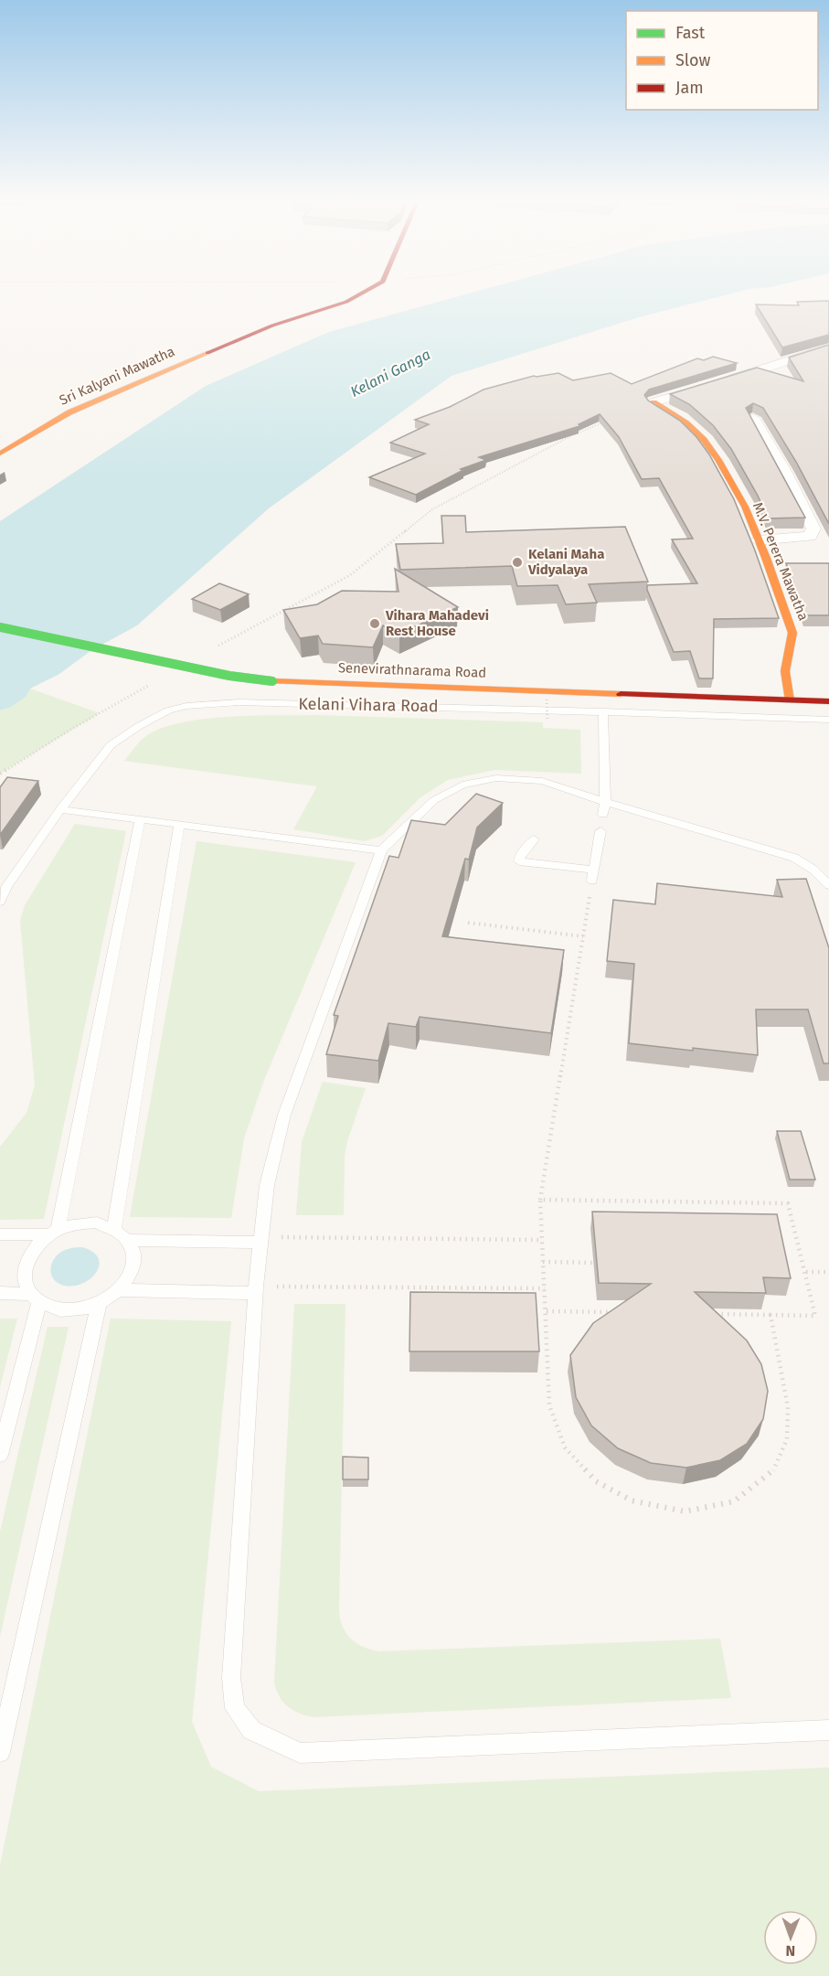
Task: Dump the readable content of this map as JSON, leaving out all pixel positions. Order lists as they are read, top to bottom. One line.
{"streets":{"street":["Sri Kalyani Mawatha","M.V. Perera Mawatha","Senevirathnarama Road"],"lane":["Kelani Vihara Road"]},"crossings":[["M.V. Perera Mawatha","Senevirathnarama Road"]],"water":["Kelani Ganga"],"places":["Kelani Maha Vidyalaya","Vihara Mahadevi Rest House"],"legend":["Fast","Slow","Jam"],"north":"bottom"}
